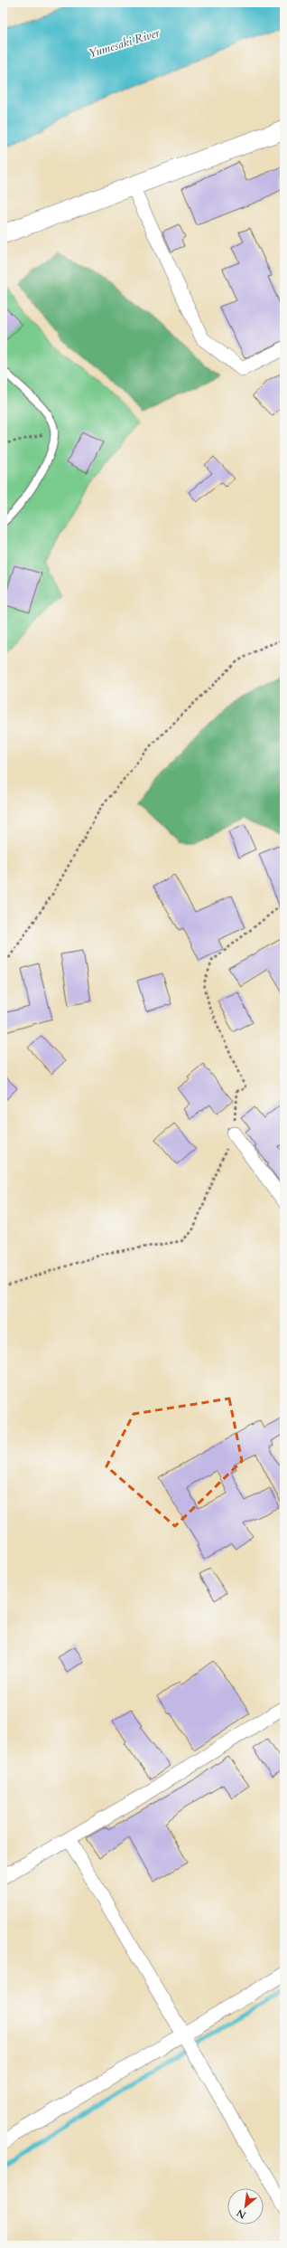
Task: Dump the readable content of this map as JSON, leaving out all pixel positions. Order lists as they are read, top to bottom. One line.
{"water":["Yumesaki River"],"north":"bottom left"}
